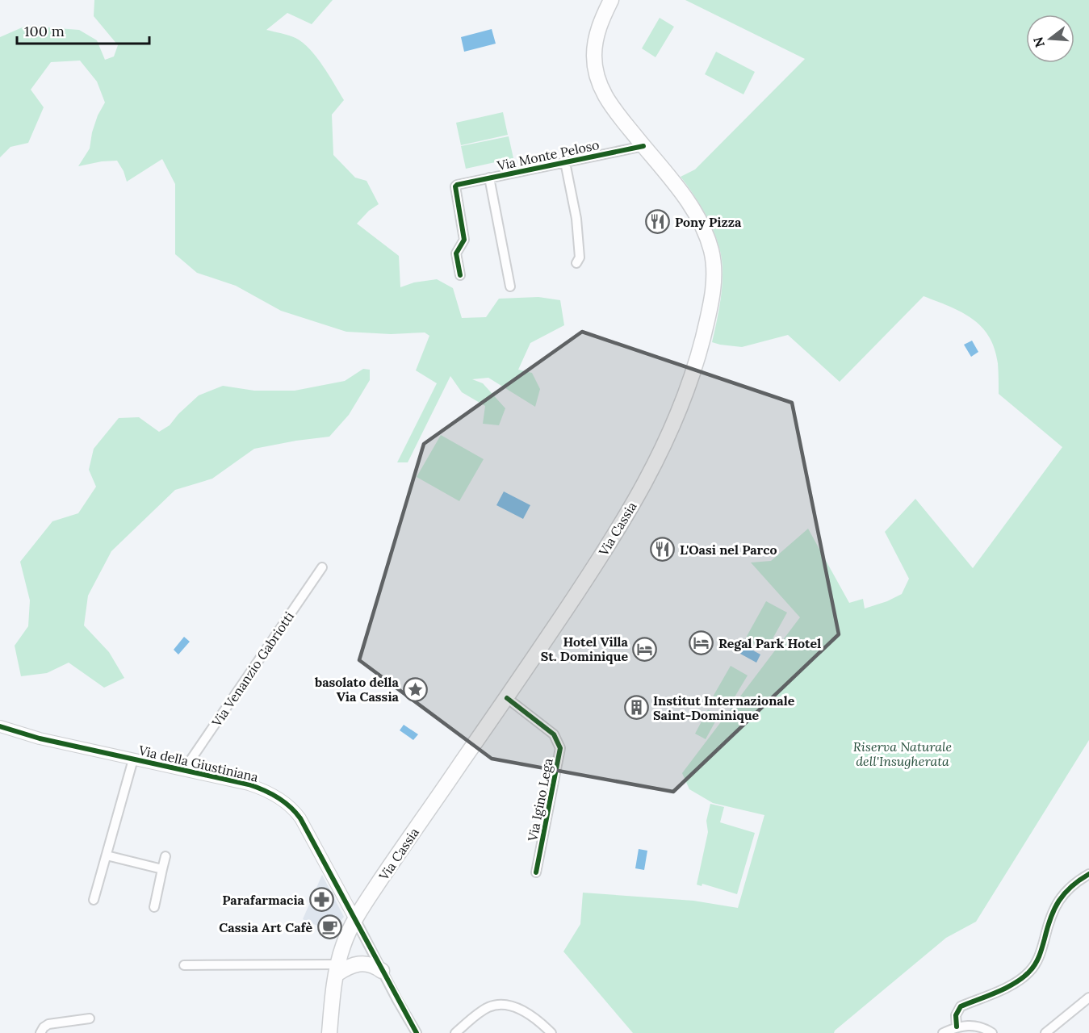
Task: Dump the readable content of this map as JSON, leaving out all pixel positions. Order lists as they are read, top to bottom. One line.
{"streets":{"main road":["Via Cassia"],"street":["Via Monte Peloso","Via Venanzio Gabriotti","Via della Giustiniana","Via Igino Lega"]},"crossings":[["Via Monte Peloso","Via Cassia"],["Via Cassia","Via della Giustiniana"],["Via Cassia","Via Igino Lega"],["Via Venanzio Gabriotti","Via della Giustiniana"]],"parks":["Riserva Naturale dell'Insugherata"],"places":{"restaurant":["Pony Pizza","L'Oasi nel Parco"],"hotel":["Regal Park Hotel","Hotel Villa St. Dominique"],"place":["basolato della Via Cassia"],"building":["Institut Internazionale Saint-Dominique"],"pharmacy":["Parafarmacia"],"cafe":["Cassia Art Cafè"]},"scale_bar":"100 m","north":"left"}
